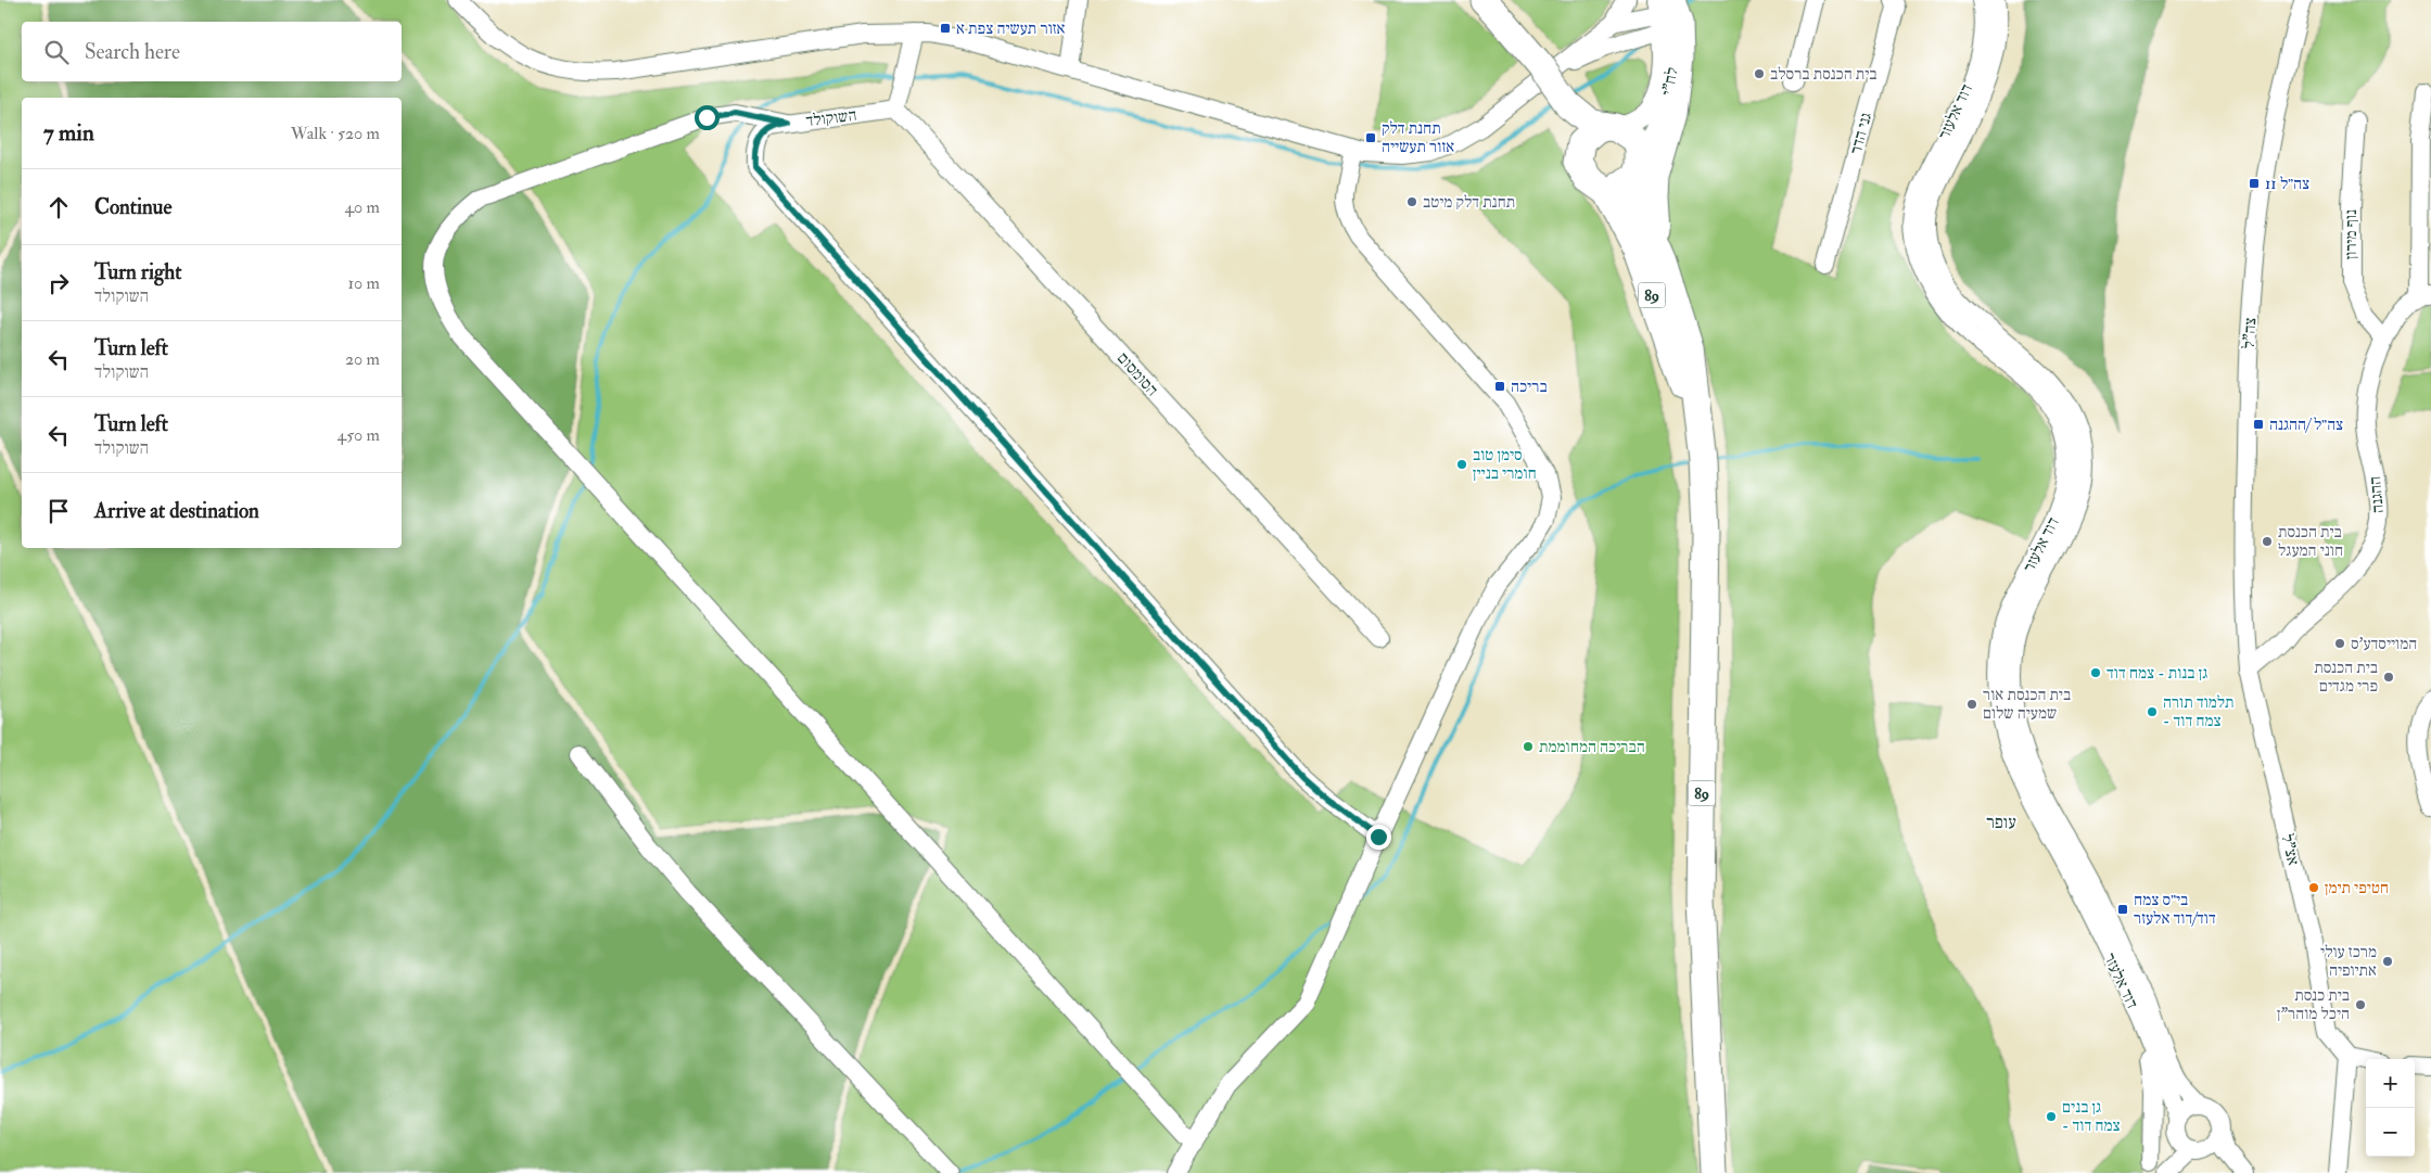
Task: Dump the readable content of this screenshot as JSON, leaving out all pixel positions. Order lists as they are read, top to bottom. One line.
{"streets":{"highway":["89"],"street":["לח\"י","דוד אלעזר","השוקולד","גני הדר","נוף מירון","צה\"ל","הסומסום","ההגנה","אצ\"ל"]},"crossings":[["לח\"י","89"],["השוקולד","הסומסום"],["נוף מירון","ההגנה"],["צה\"ל","ההגנה"],["צה\"ל","אצ\"ל"],["ההגנה","אצ\"ל"]],"districts":["עופר"],"places":{"transit":["אזור תעשיה צפת א","תחנת דלק אזור תעשייה","צה״ל 11","בריכה","צה״ל /ההגנה","בי״ס צמח דוד/דוד אלעזר"],"other":["בית הכנסת ברסלב","תחנת דלק מיטב","סימן טוב חומרי בניין","בית הכנסת חוני המעגל","המוייסדע'ס","גן בנות - צמח דוד","בית הכנסת פרי מגדים","בית הכנסת אור שמעיה שלום","תלמוד תורה - צמח דוד","הבריכה המחוממת","חטיפי תימן","מרכז עולי אתיופיה","בית כנסת היכל מוהר\"ן","גן בנים - צמח דוד"]},"page":{"search":"Search here","heading":["7 min","Walk · 520 m"],"list":[["Continue","40 m"],["Turn right","השוקולד","10 m"],["Turn left","השוקולד","20 m"],["Turn left","השוקולד","450 m"],"Arrive at destination"],"map_buttons":["+","−"]}}
